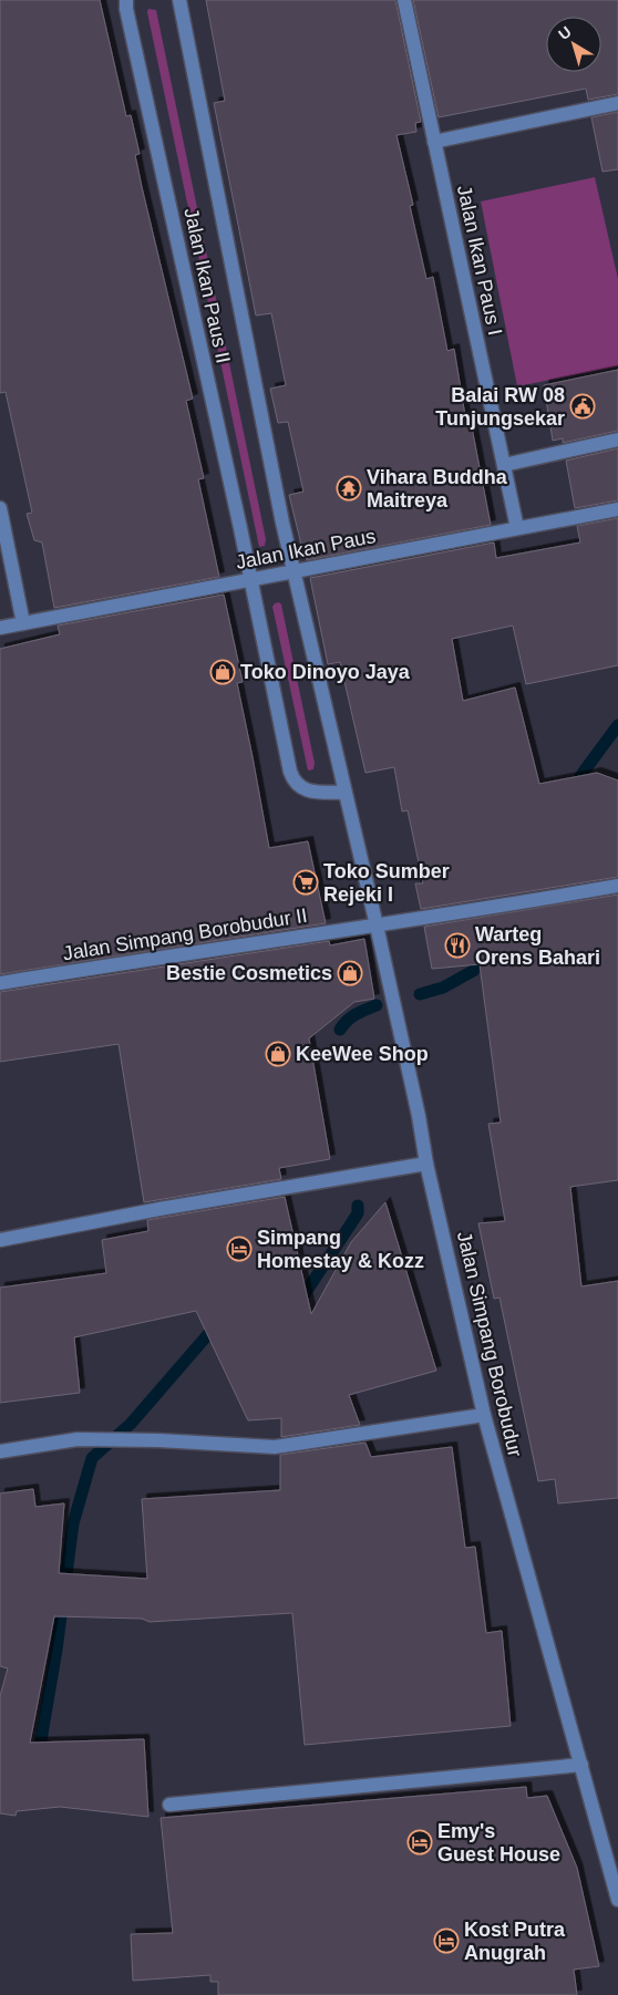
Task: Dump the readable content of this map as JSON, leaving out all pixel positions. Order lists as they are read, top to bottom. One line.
{"streets":{"street":["Jalan Ikan Paus I","Jalan Ikan Paus II","Jalan Ikan Paus","Jalan Simpang Borobudur II","Jalan Simpang Borobudur"]},"crossings":[["Jalan Ikan Paus I","Jalan Ikan Paus"],["Jalan Ikan Paus II","Jalan Ikan Paus"],["Jalan Ikan Paus II","Jalan Simpang Borobudur"],["Jalan Ikan Paus","Jalan Simpang Borobudur"],["Jalan Simpang Borobudur II","Jalan Simpang Borobudur"]],"places":{"public building":["Balai RW 08 Tunjungsekar"],"temple":["Vihara Buddha Maitreya"],"shop":["Toko Dinoyo Jaya","Bestie Cosmetics","KeeWee Shop"],"supermarket":["Toko Sumber Rejeki I"],"restaurant":["Warteg Orens Bahari"],"hotel":["Simpang Homestay & Kozz","Emy's Guest House","Kost Putra Anugrah"]},"north":"top left"}
